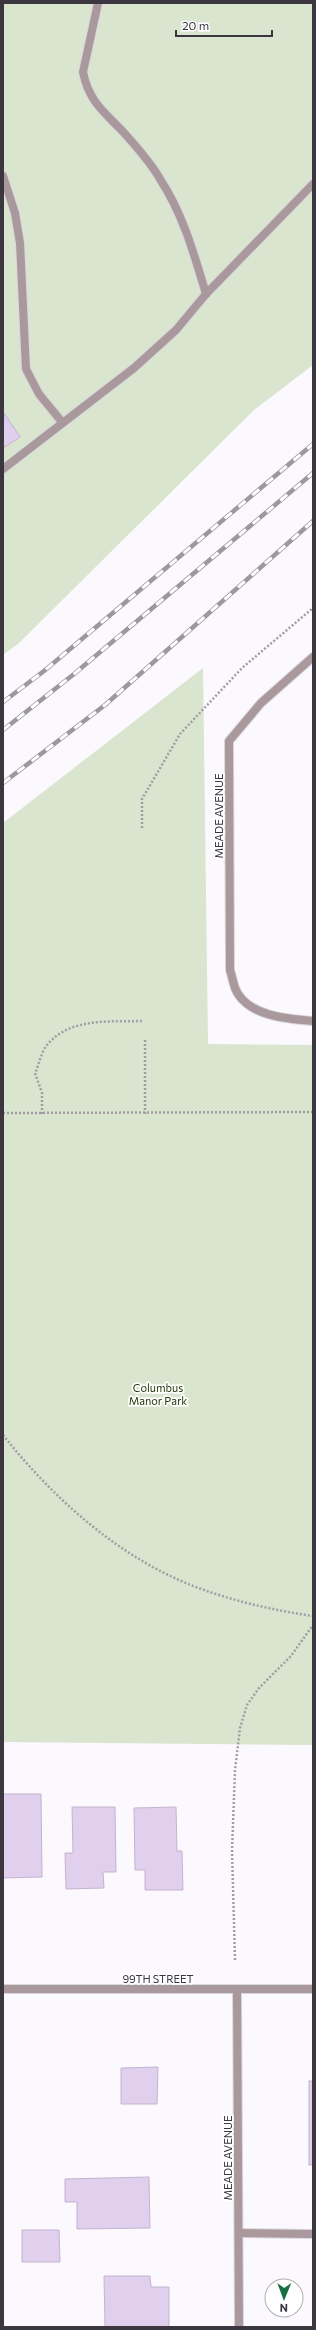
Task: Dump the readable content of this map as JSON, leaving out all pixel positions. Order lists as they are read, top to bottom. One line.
{"streets":{"street":["MEADE AVENUE","99TH STREET"]},"crossings":[["MEADE AVENUE","99TH STREET"]],"parks":["Columbus Manor Park"],"scale_bar":"20 m","north":"bottom"}
